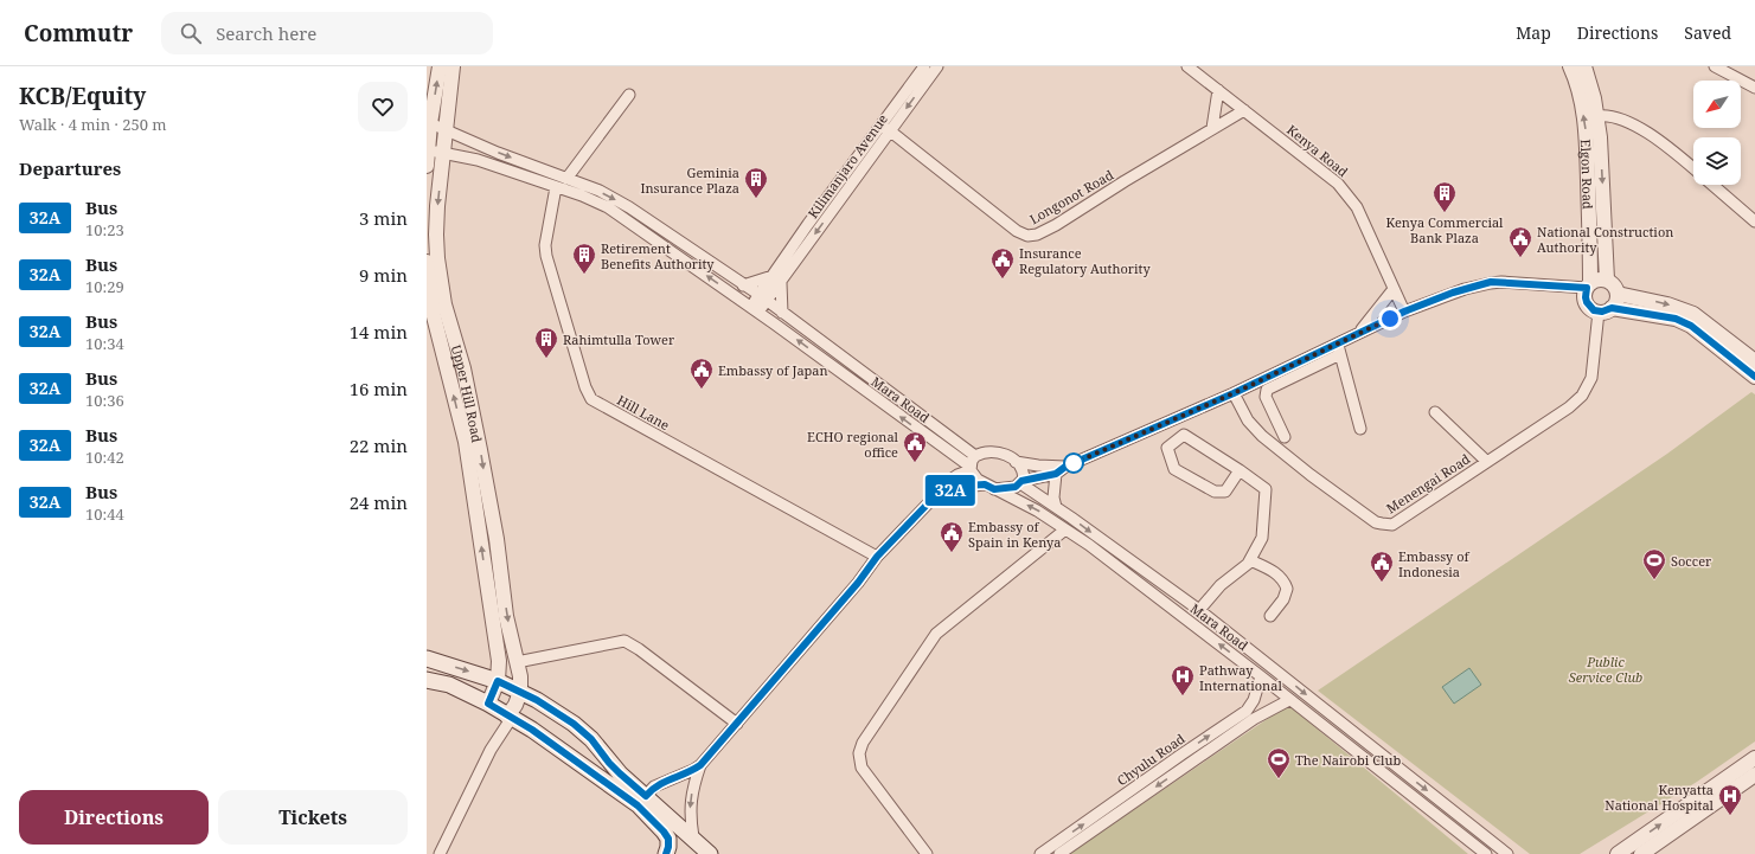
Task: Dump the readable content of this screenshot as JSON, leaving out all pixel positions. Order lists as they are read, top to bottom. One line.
{"streets":{"street":["Kenya Road","Kilimanjaro Avenue","Elgon Road","Longonot Road","Upper Hill Road","Mara Road","Hill Lane","Menengai Road","Chyulu Road"]},"crossings":[["Kenya Road","Longonot Road"],["Kilimanjaro Avenue","Longonot Road"],["Kilimanjaro Avenue","Mara Road"],["Elgon Road","Menengai Road"],["Upper Hill Road","Mara Road"],["Mara Road","Hill Lane"],["Mara Road","Chyulu Road"]],"parks":["Public Service Club"],"places":{"building":["Geminia Insurance Plaza","Kenya Commercial Bank Plaza","Retirement Benefits Authority","Rahimtulla Tower"],"public building":["National Construction Authority","Insurance Regulatory Authority","Embassy of Japan","ECHO regional office","Embassy of Spain in Kenya","Embassy of Indonesia"],"sports":["Soccer","The Nairobi Club"],"hospital":["Pathway International","Kenyatta National Hospital"]},"lines":["bus line 32A"],"north":"bottom left","page":{"header":"Commutr","search":"Search here","nav":["Map","Directions","Saved"],"heading":[["KCB/Equity","Walk · 4 min · 250 m"],"Departures"],"on_map":"32A","list":[{"mark":"32A","name":"Bus","note":"10:23","value":"3 min"},{"mark":"32A","name":"Bus","note":"10:29","value":"9 min"},{"mark":"32A","name":"Bus","note":"10:34","value":"14 min"},{"mark":"32A","name":"Bus","note":"10:36","value":"16 min"},{"mark":"32A","name":"Bus","note":"10:42","value":"22 min"},{"mark":"32A","name":"Bus","note":"10:44","value":"24 min"}],"buttons":["Directions","Tickets"]}}
